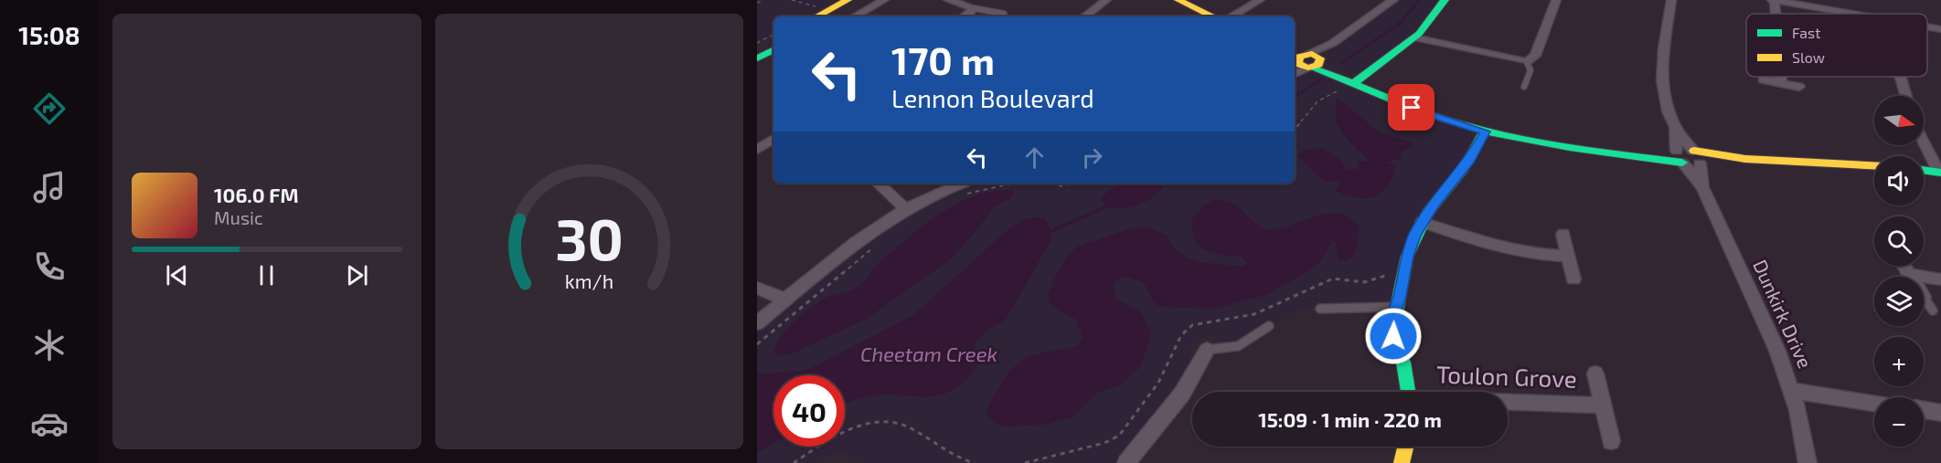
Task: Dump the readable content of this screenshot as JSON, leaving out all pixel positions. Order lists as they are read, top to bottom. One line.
{"streets":{"street":["Dunkirk Drive","Toulon Grove"]},"water":["Cheetam Creek"],"legend":["Fast","Slow"],"north":"right","page":{"tabs":"15:08","turn":["170 m","Lennon Boulevard"],"map_buttons":["+","−"],"song":["106.0 FM","Music"],"limit":"40","trip":"15:09 · 1 min · 220 m","gauge":["30","km/h"]}}
